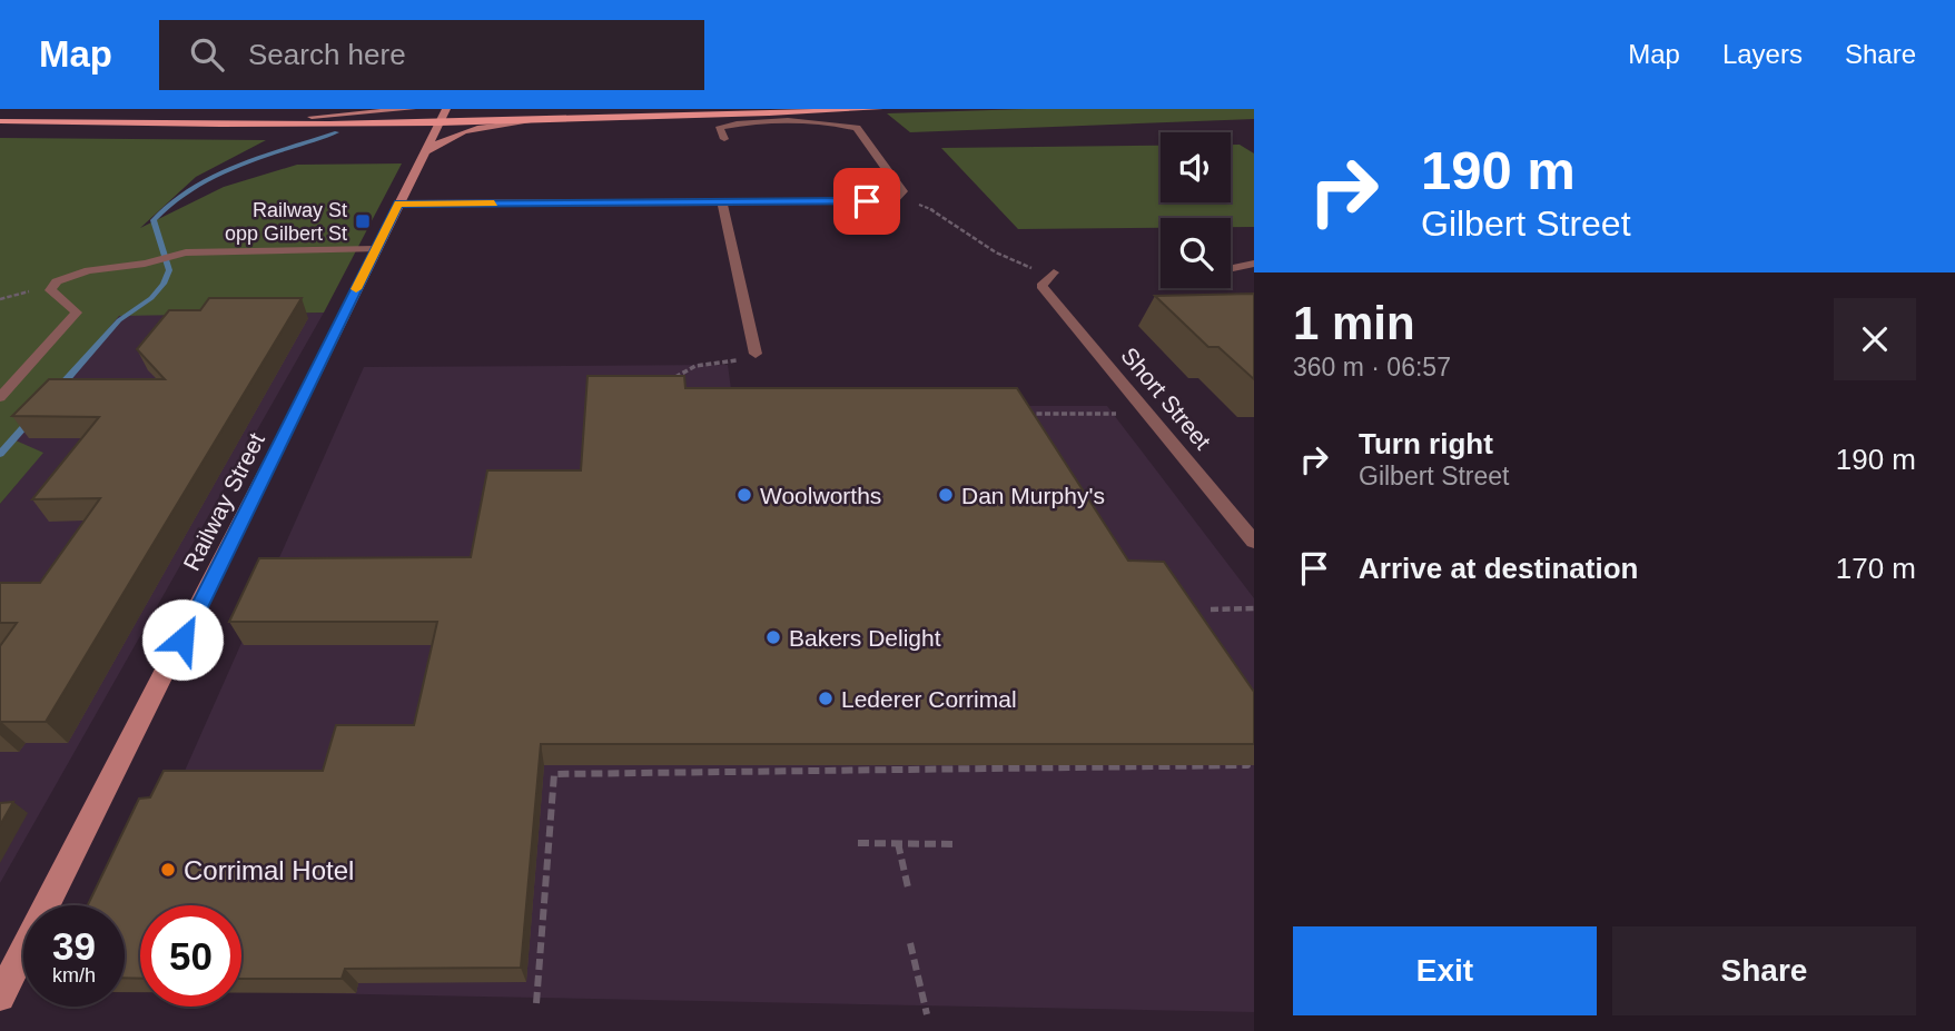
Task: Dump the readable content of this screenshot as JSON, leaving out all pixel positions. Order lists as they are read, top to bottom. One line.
{"streets":{"main road":["Railway Street"],"street":["Short Street"]},"places":{"transit":["Railway St opp Gilbert St"],"other":["Woolworths","Dan Murphy's","Bakers Delight","Lederer Corrimal","Corrimal Hotel"]},"page":{"header":"Map","search":"Search here","nav":["Map","Layers","Share"],"turn":["190 m","Gilbert Street"],"heading":["1 min","360 m · 06:57"],"list":[{"name":"Turn right","note":"Gilbert Street","value":"190 m"},{"name":"Arrive at destination","value":"170 m"}],"speed":"39 km/h","limit":"50","buttons":["Exit","Share"]}}
